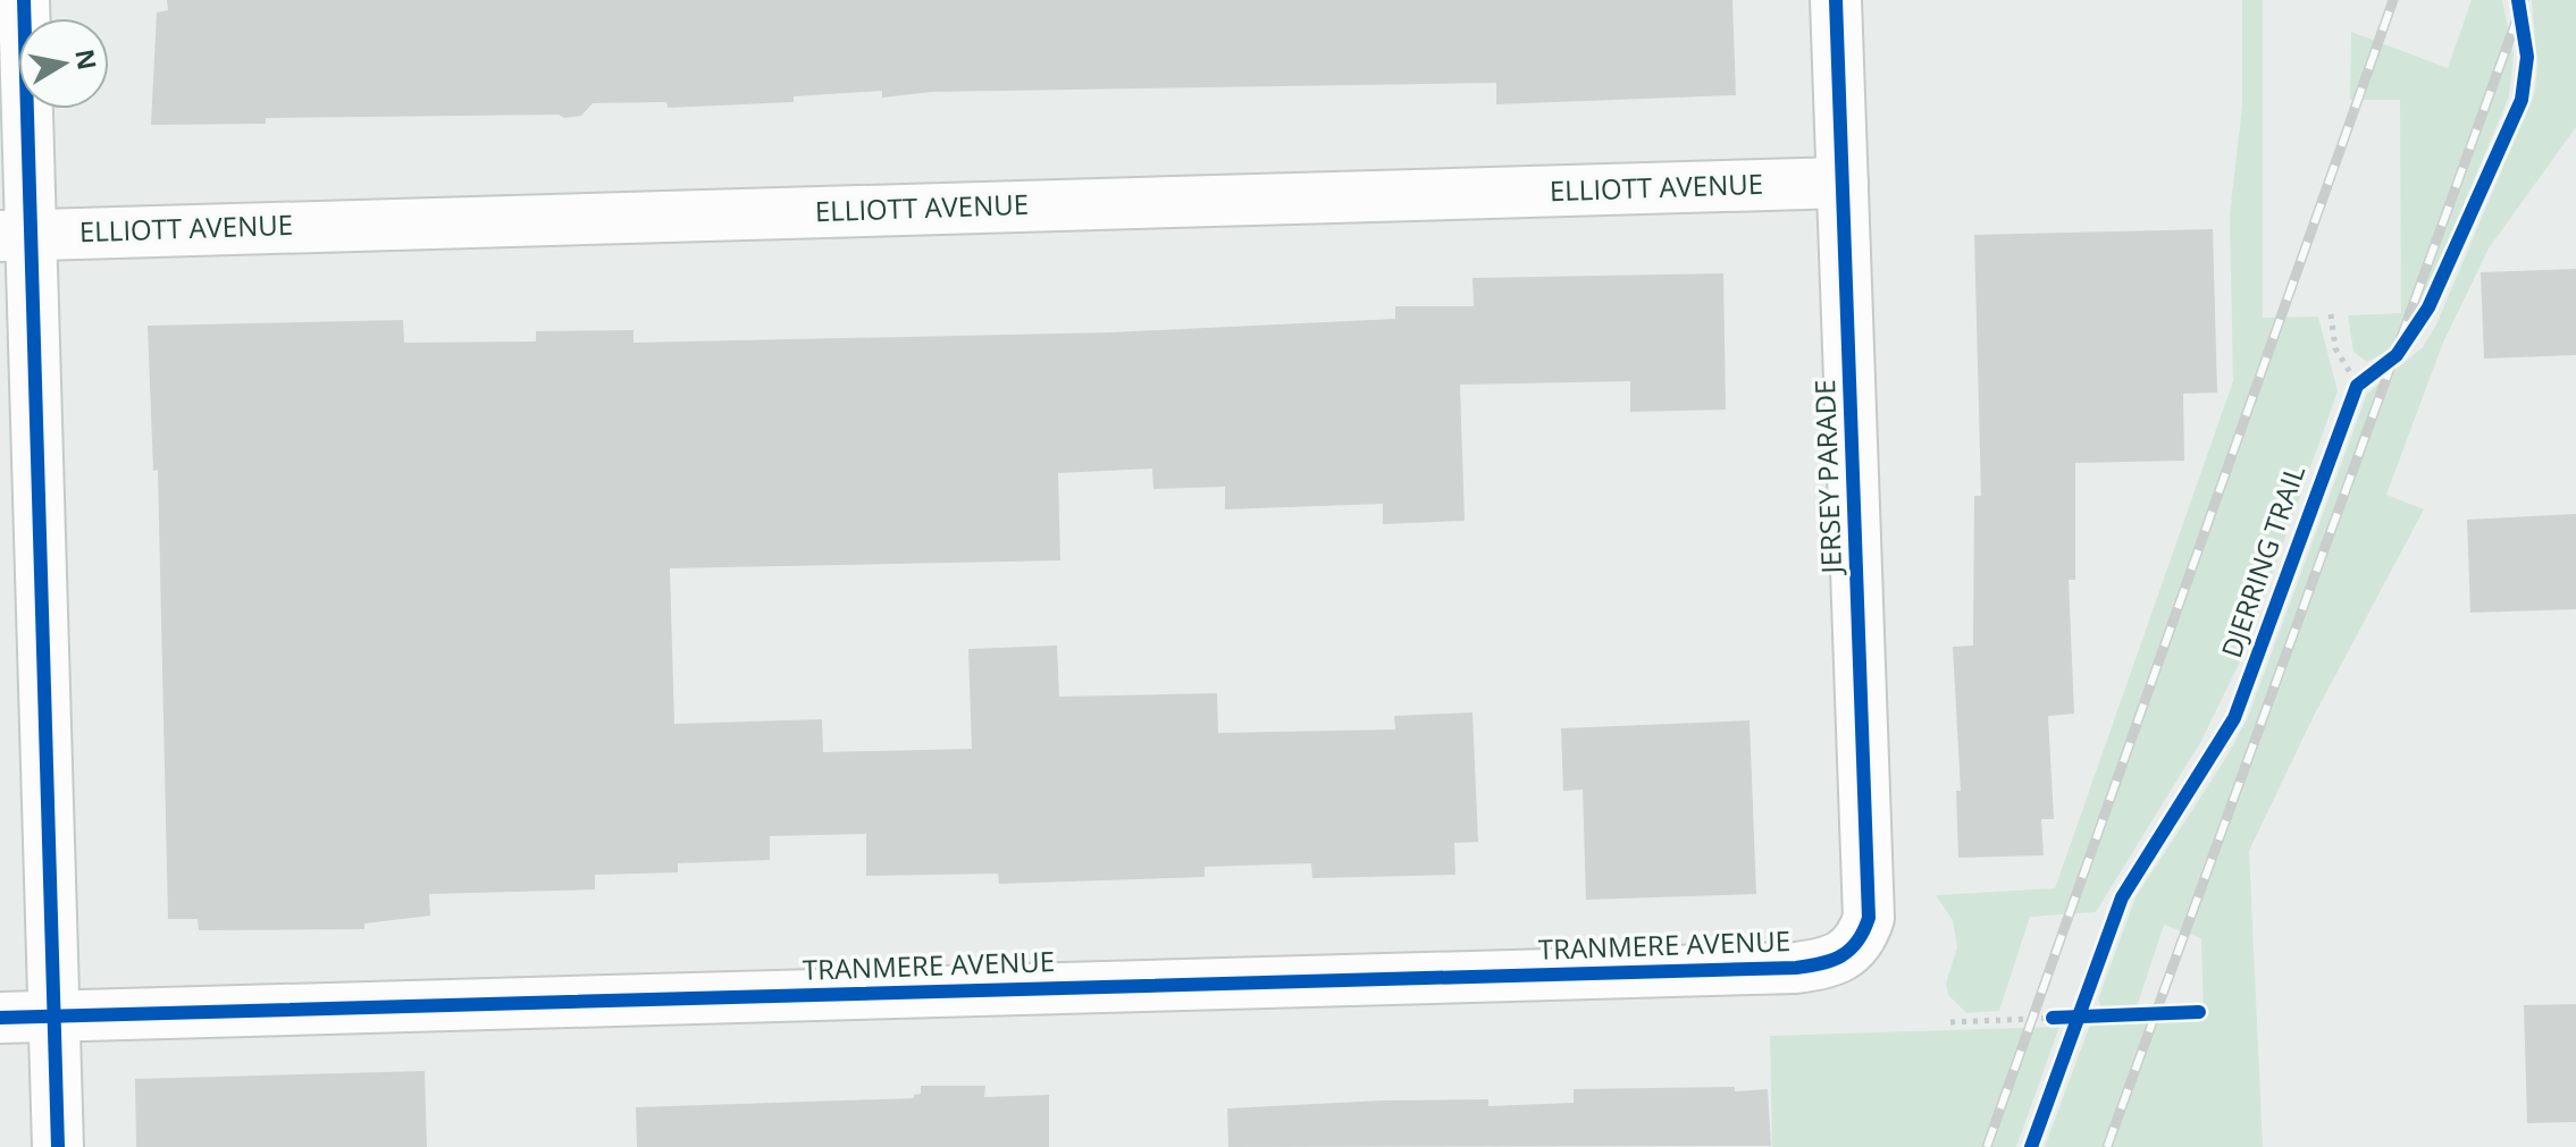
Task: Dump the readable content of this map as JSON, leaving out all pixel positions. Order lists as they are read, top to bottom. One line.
{"streets":{"street":["ELLIOTT AVENUE","JERSEY PARADE","TRANMERE AVENUE"],"cycle path":["DJERRING TRAIL"]},"crossings":[["ELLIOTT AVENUE","JERSEY PARADE"],["JERSEY PARADE","TRANMERE AVENUE"]],"north":"right"}
